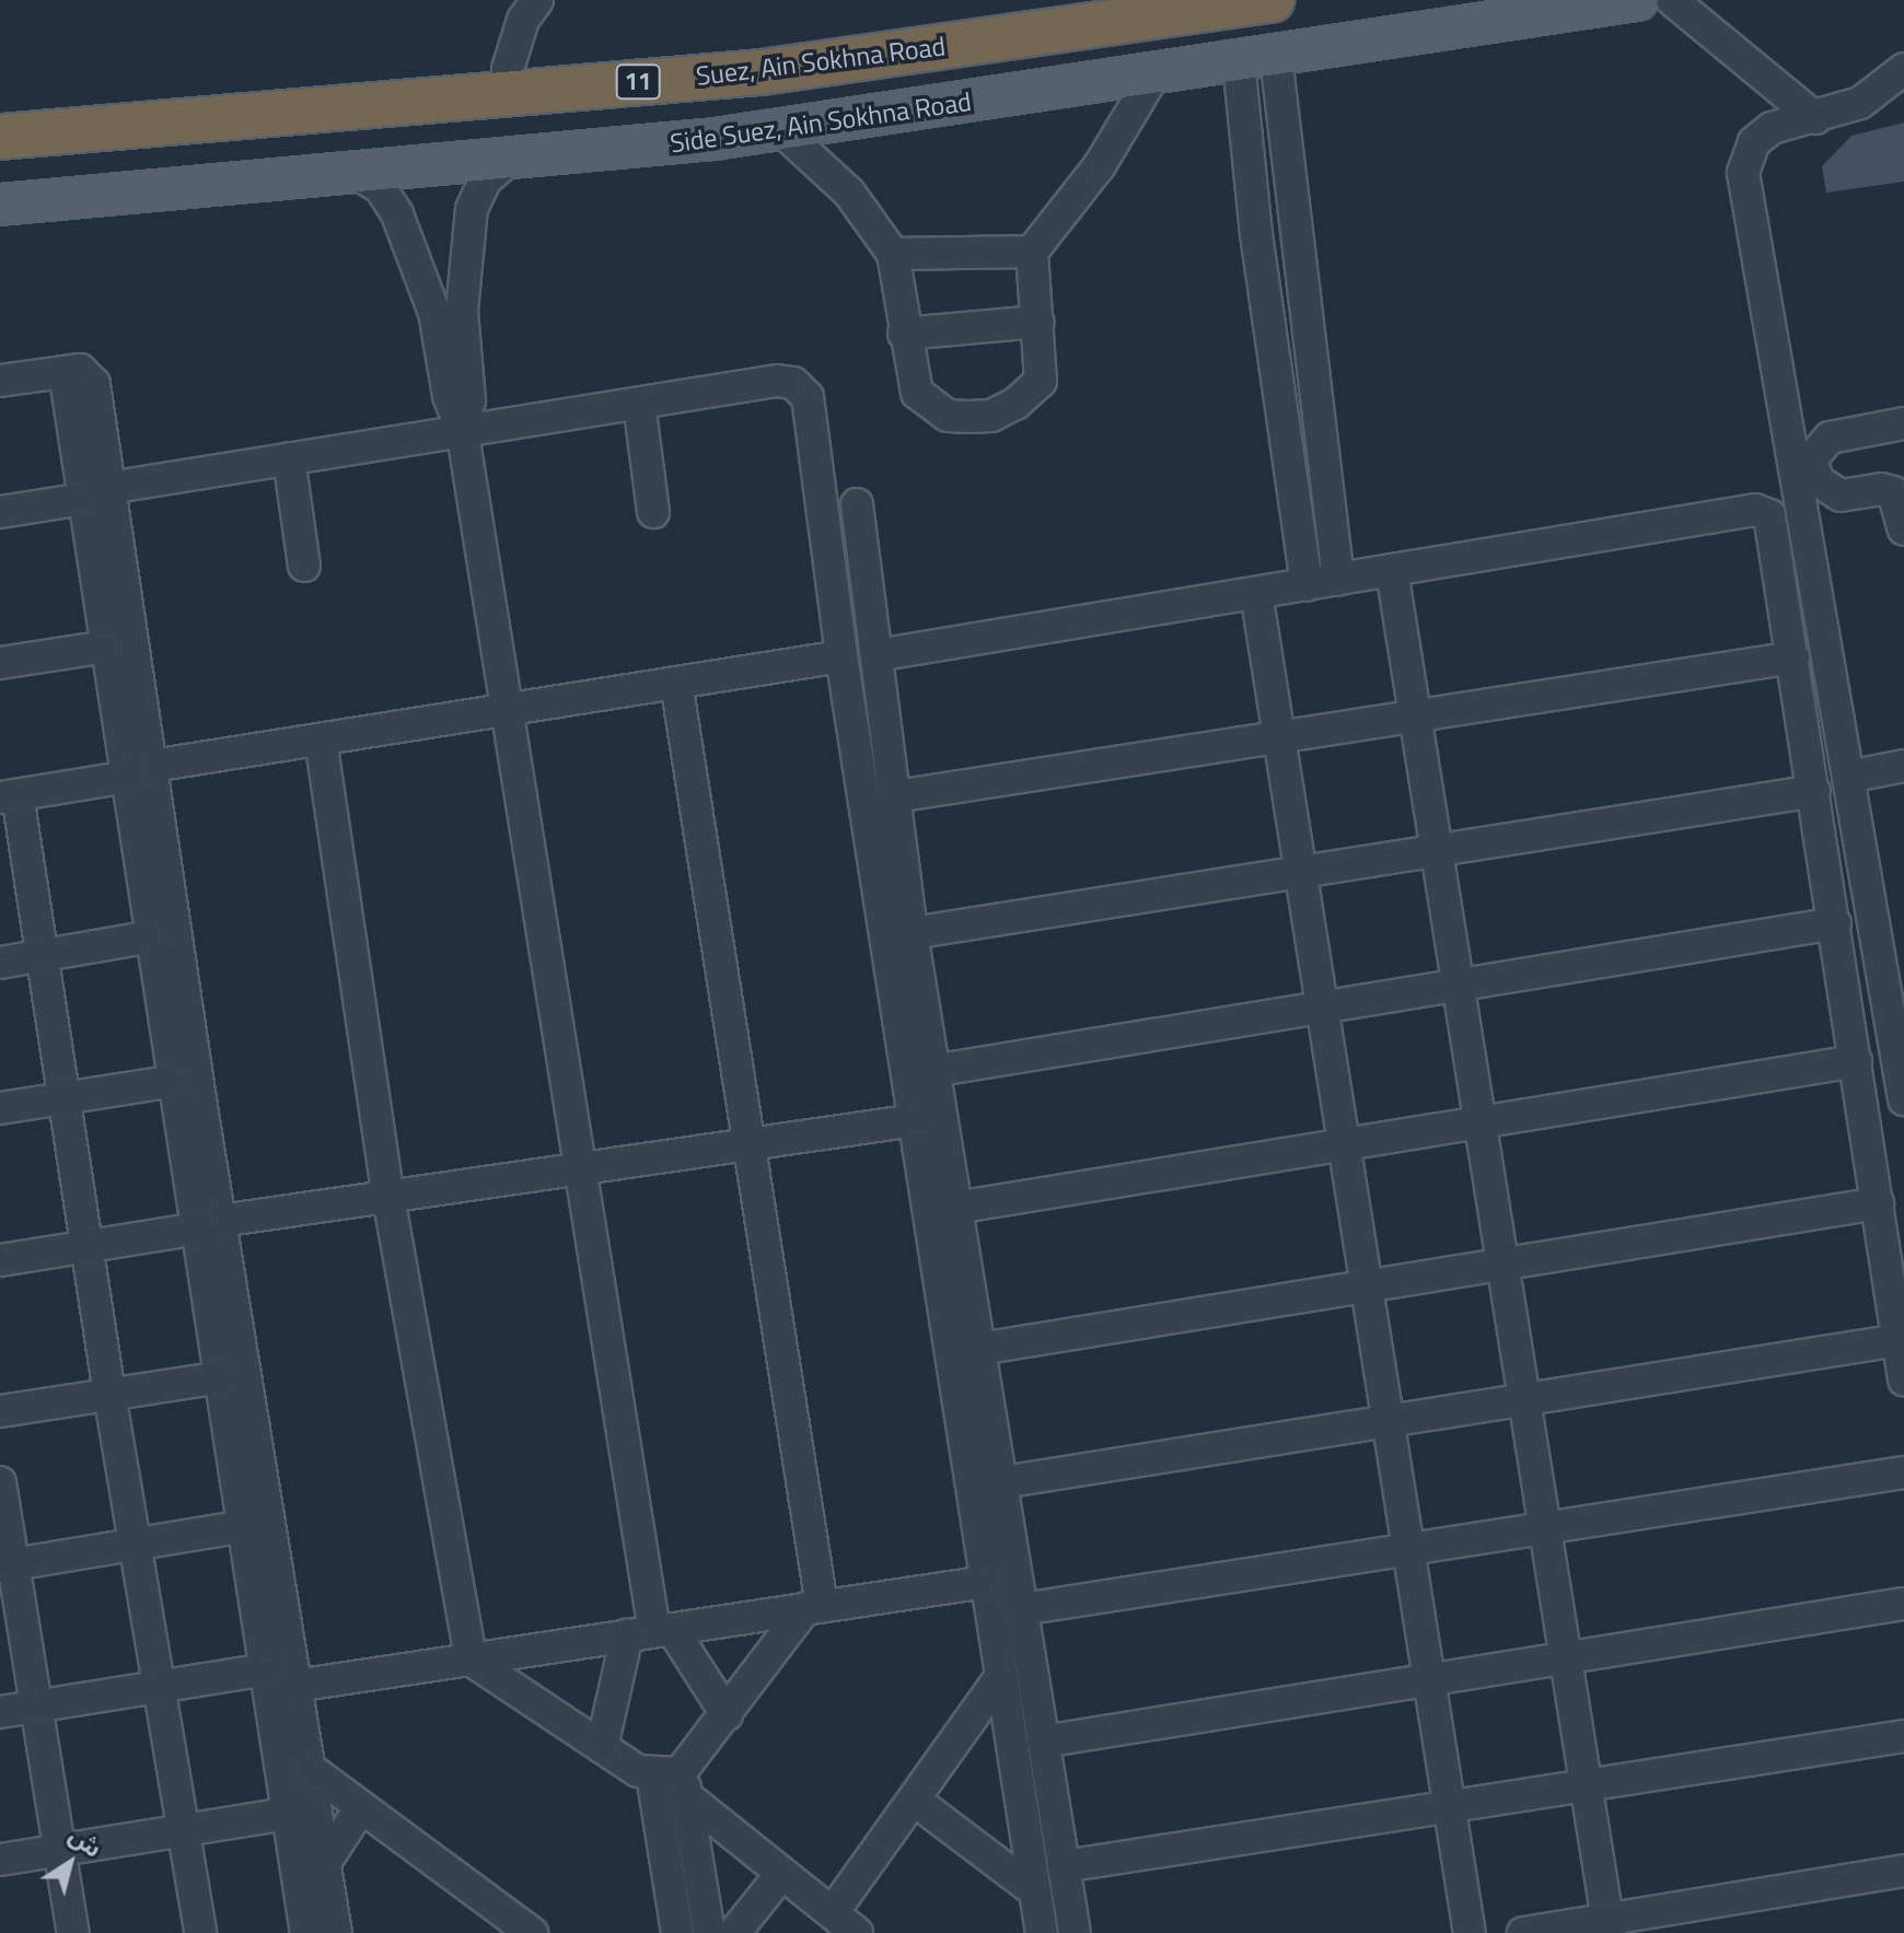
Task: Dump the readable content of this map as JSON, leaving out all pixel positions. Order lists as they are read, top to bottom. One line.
{"streets":{"highway":["Suez, Ain Sokhna Road","11"],"main road":["Side Suez, Ain Sokhna Road"]},"north":"top right"}
